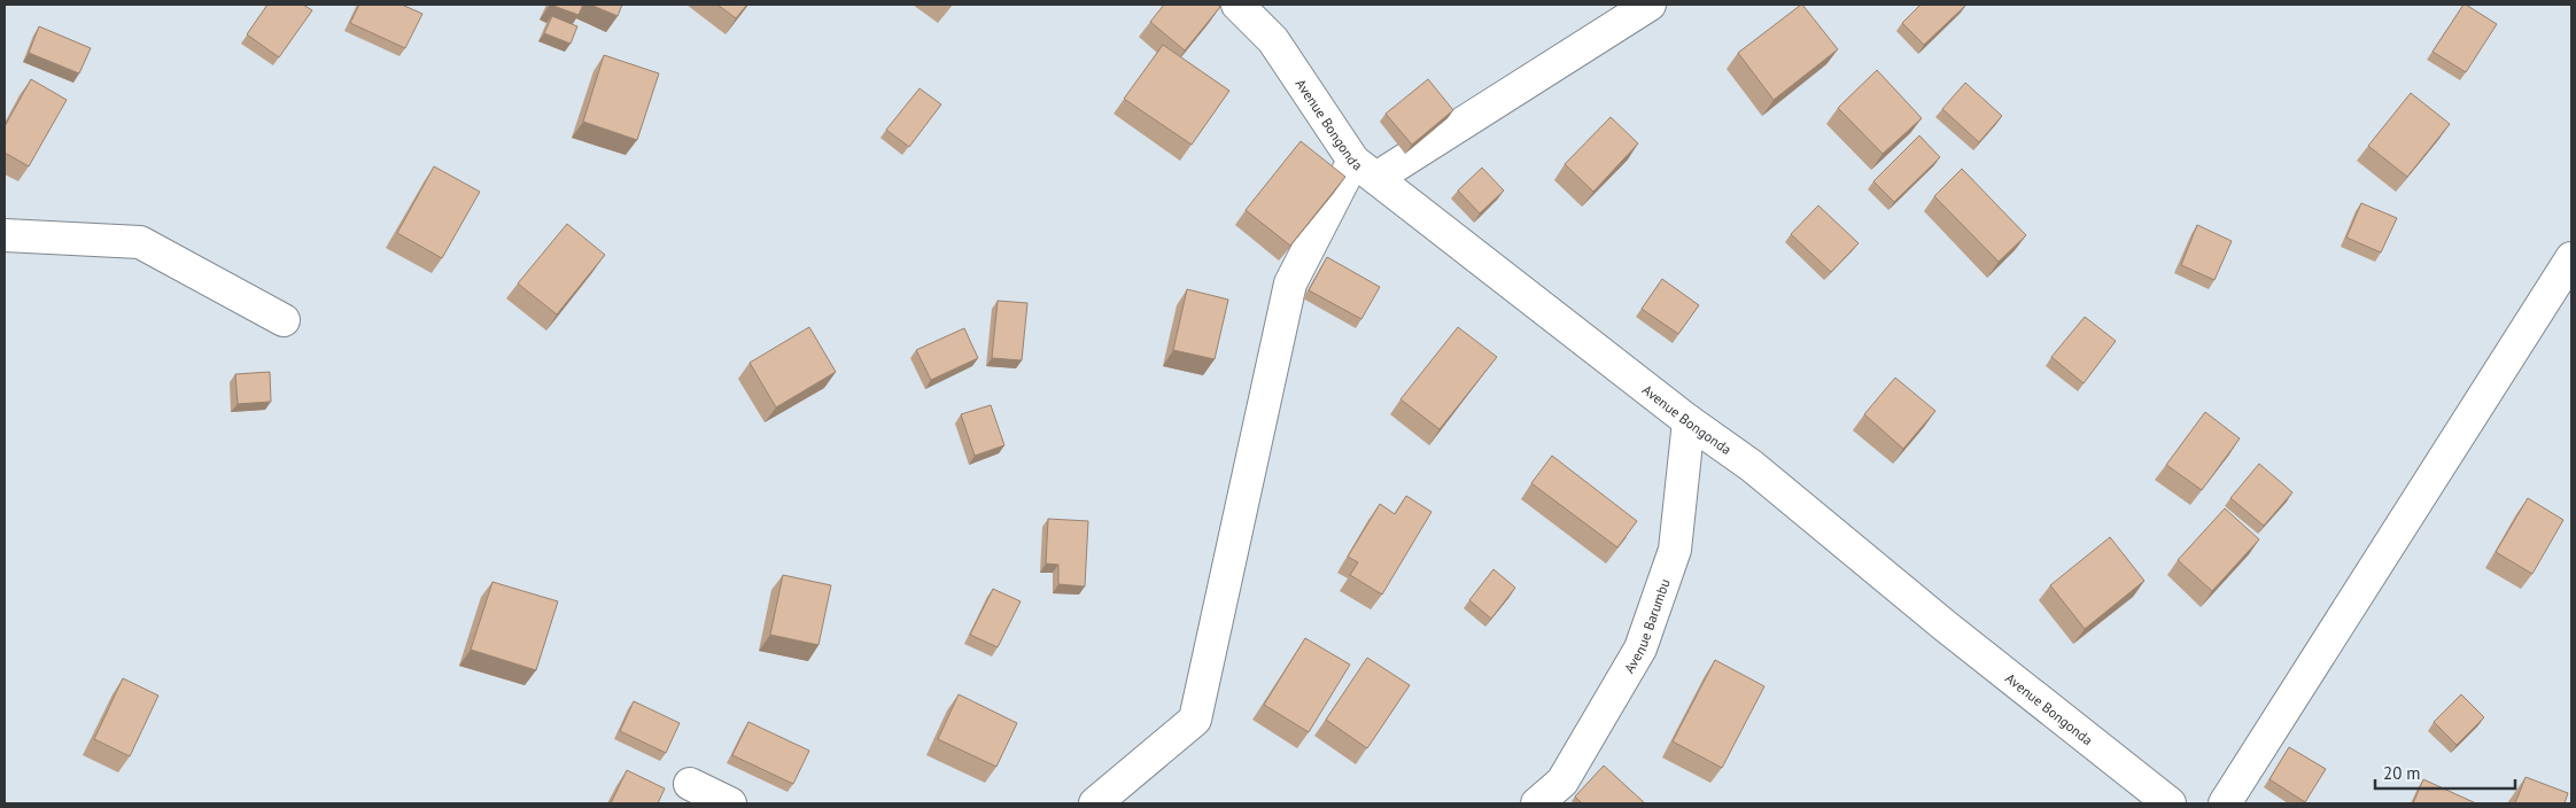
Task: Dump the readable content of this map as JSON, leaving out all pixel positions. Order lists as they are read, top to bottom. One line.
{"streets":{"street":["Avenue Bongonda","Avenue Barumbu"]},"crossings":[["Avenue Bongonda","Avenue Barumbu"]],"scale_bar":"20 m"}
